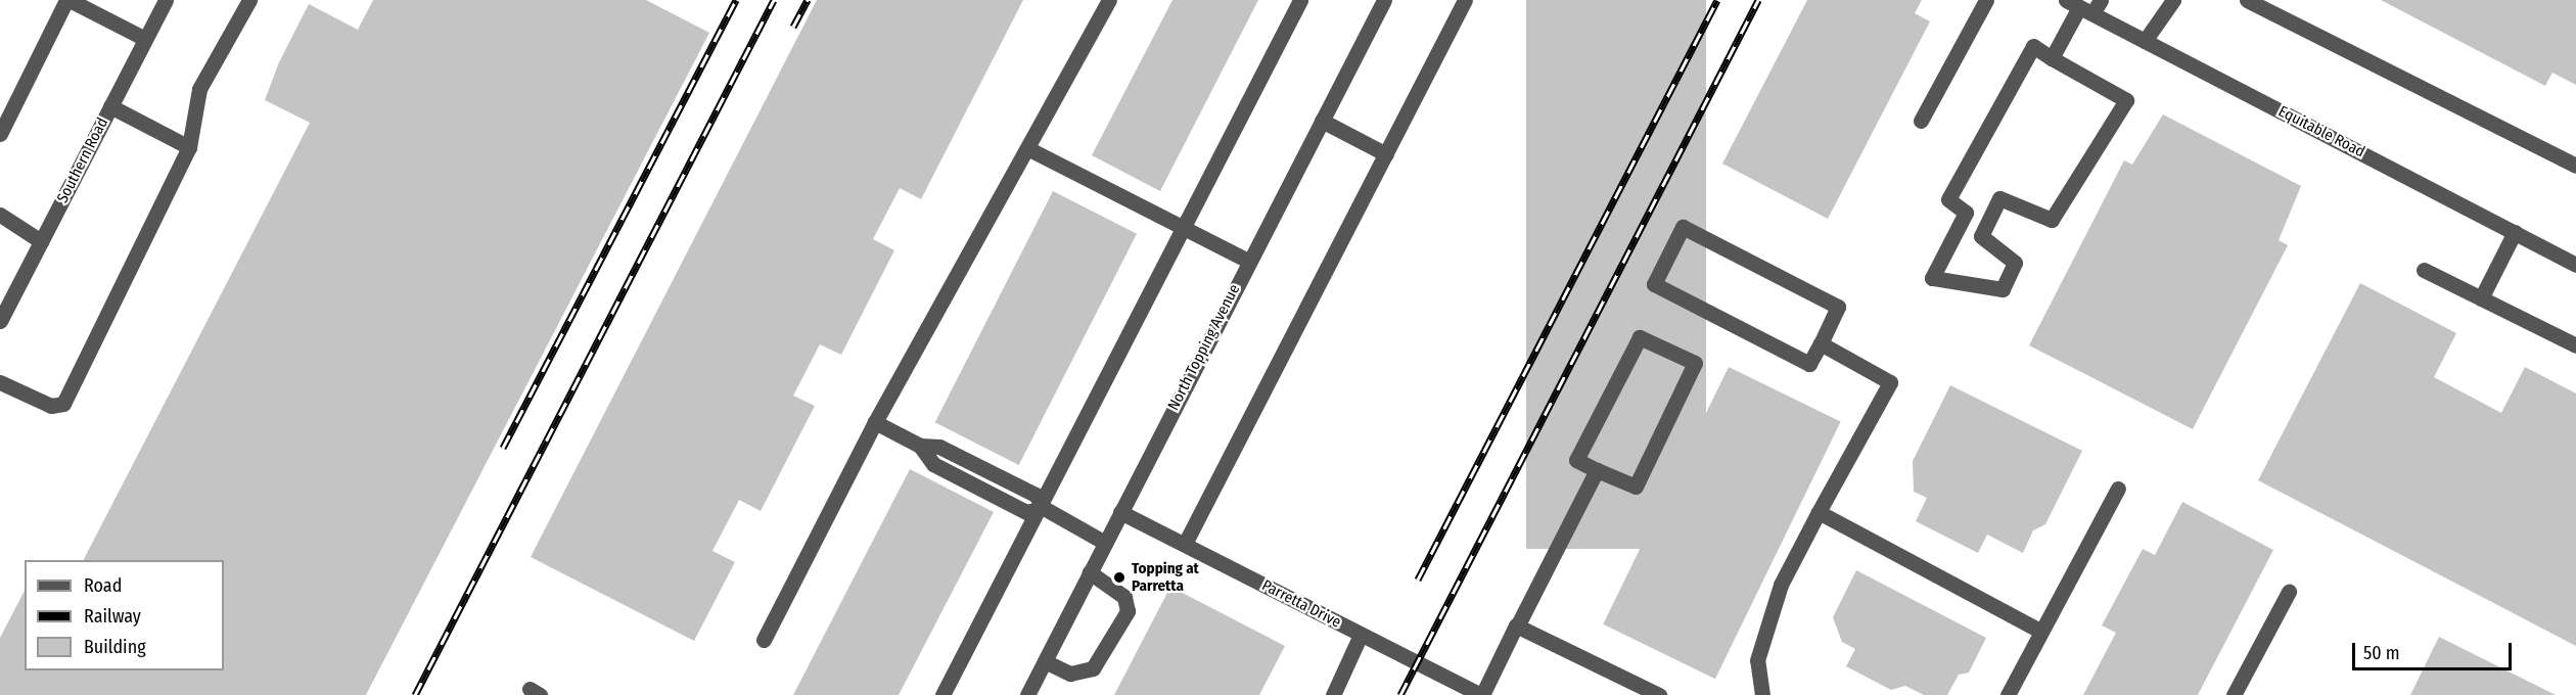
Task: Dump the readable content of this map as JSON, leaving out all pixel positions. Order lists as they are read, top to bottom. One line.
{"streets":{"street":["Equitable Road","Southern Road","North Topping Avenue","Parretta Drive"]},"crossings":[["North Topping Avenue","Parretta Drive"]],"places":["Topping at Parretta"],"legend":["Road","Railway","Building"],"scale_bar":"50 m"}
